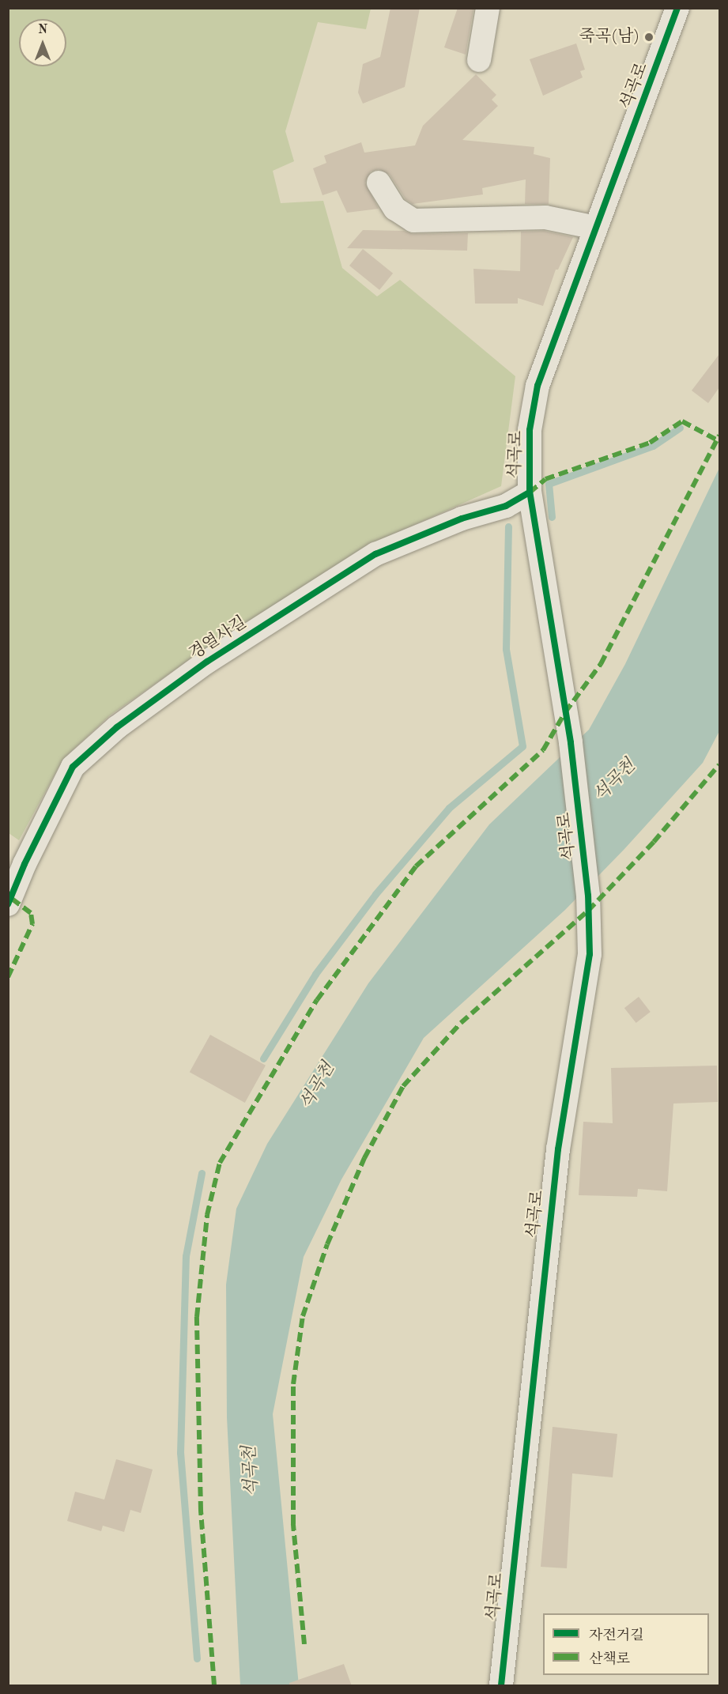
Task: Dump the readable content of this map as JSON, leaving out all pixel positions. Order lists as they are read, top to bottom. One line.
{"streets":{"street":["석곡로","경열사길"]},"crossings":[["석곡로","경열사길"]],"water":["석곡천"],"places":["죽곡(남)"],"legend":["자전거길","산책로"],"north":"top"}
